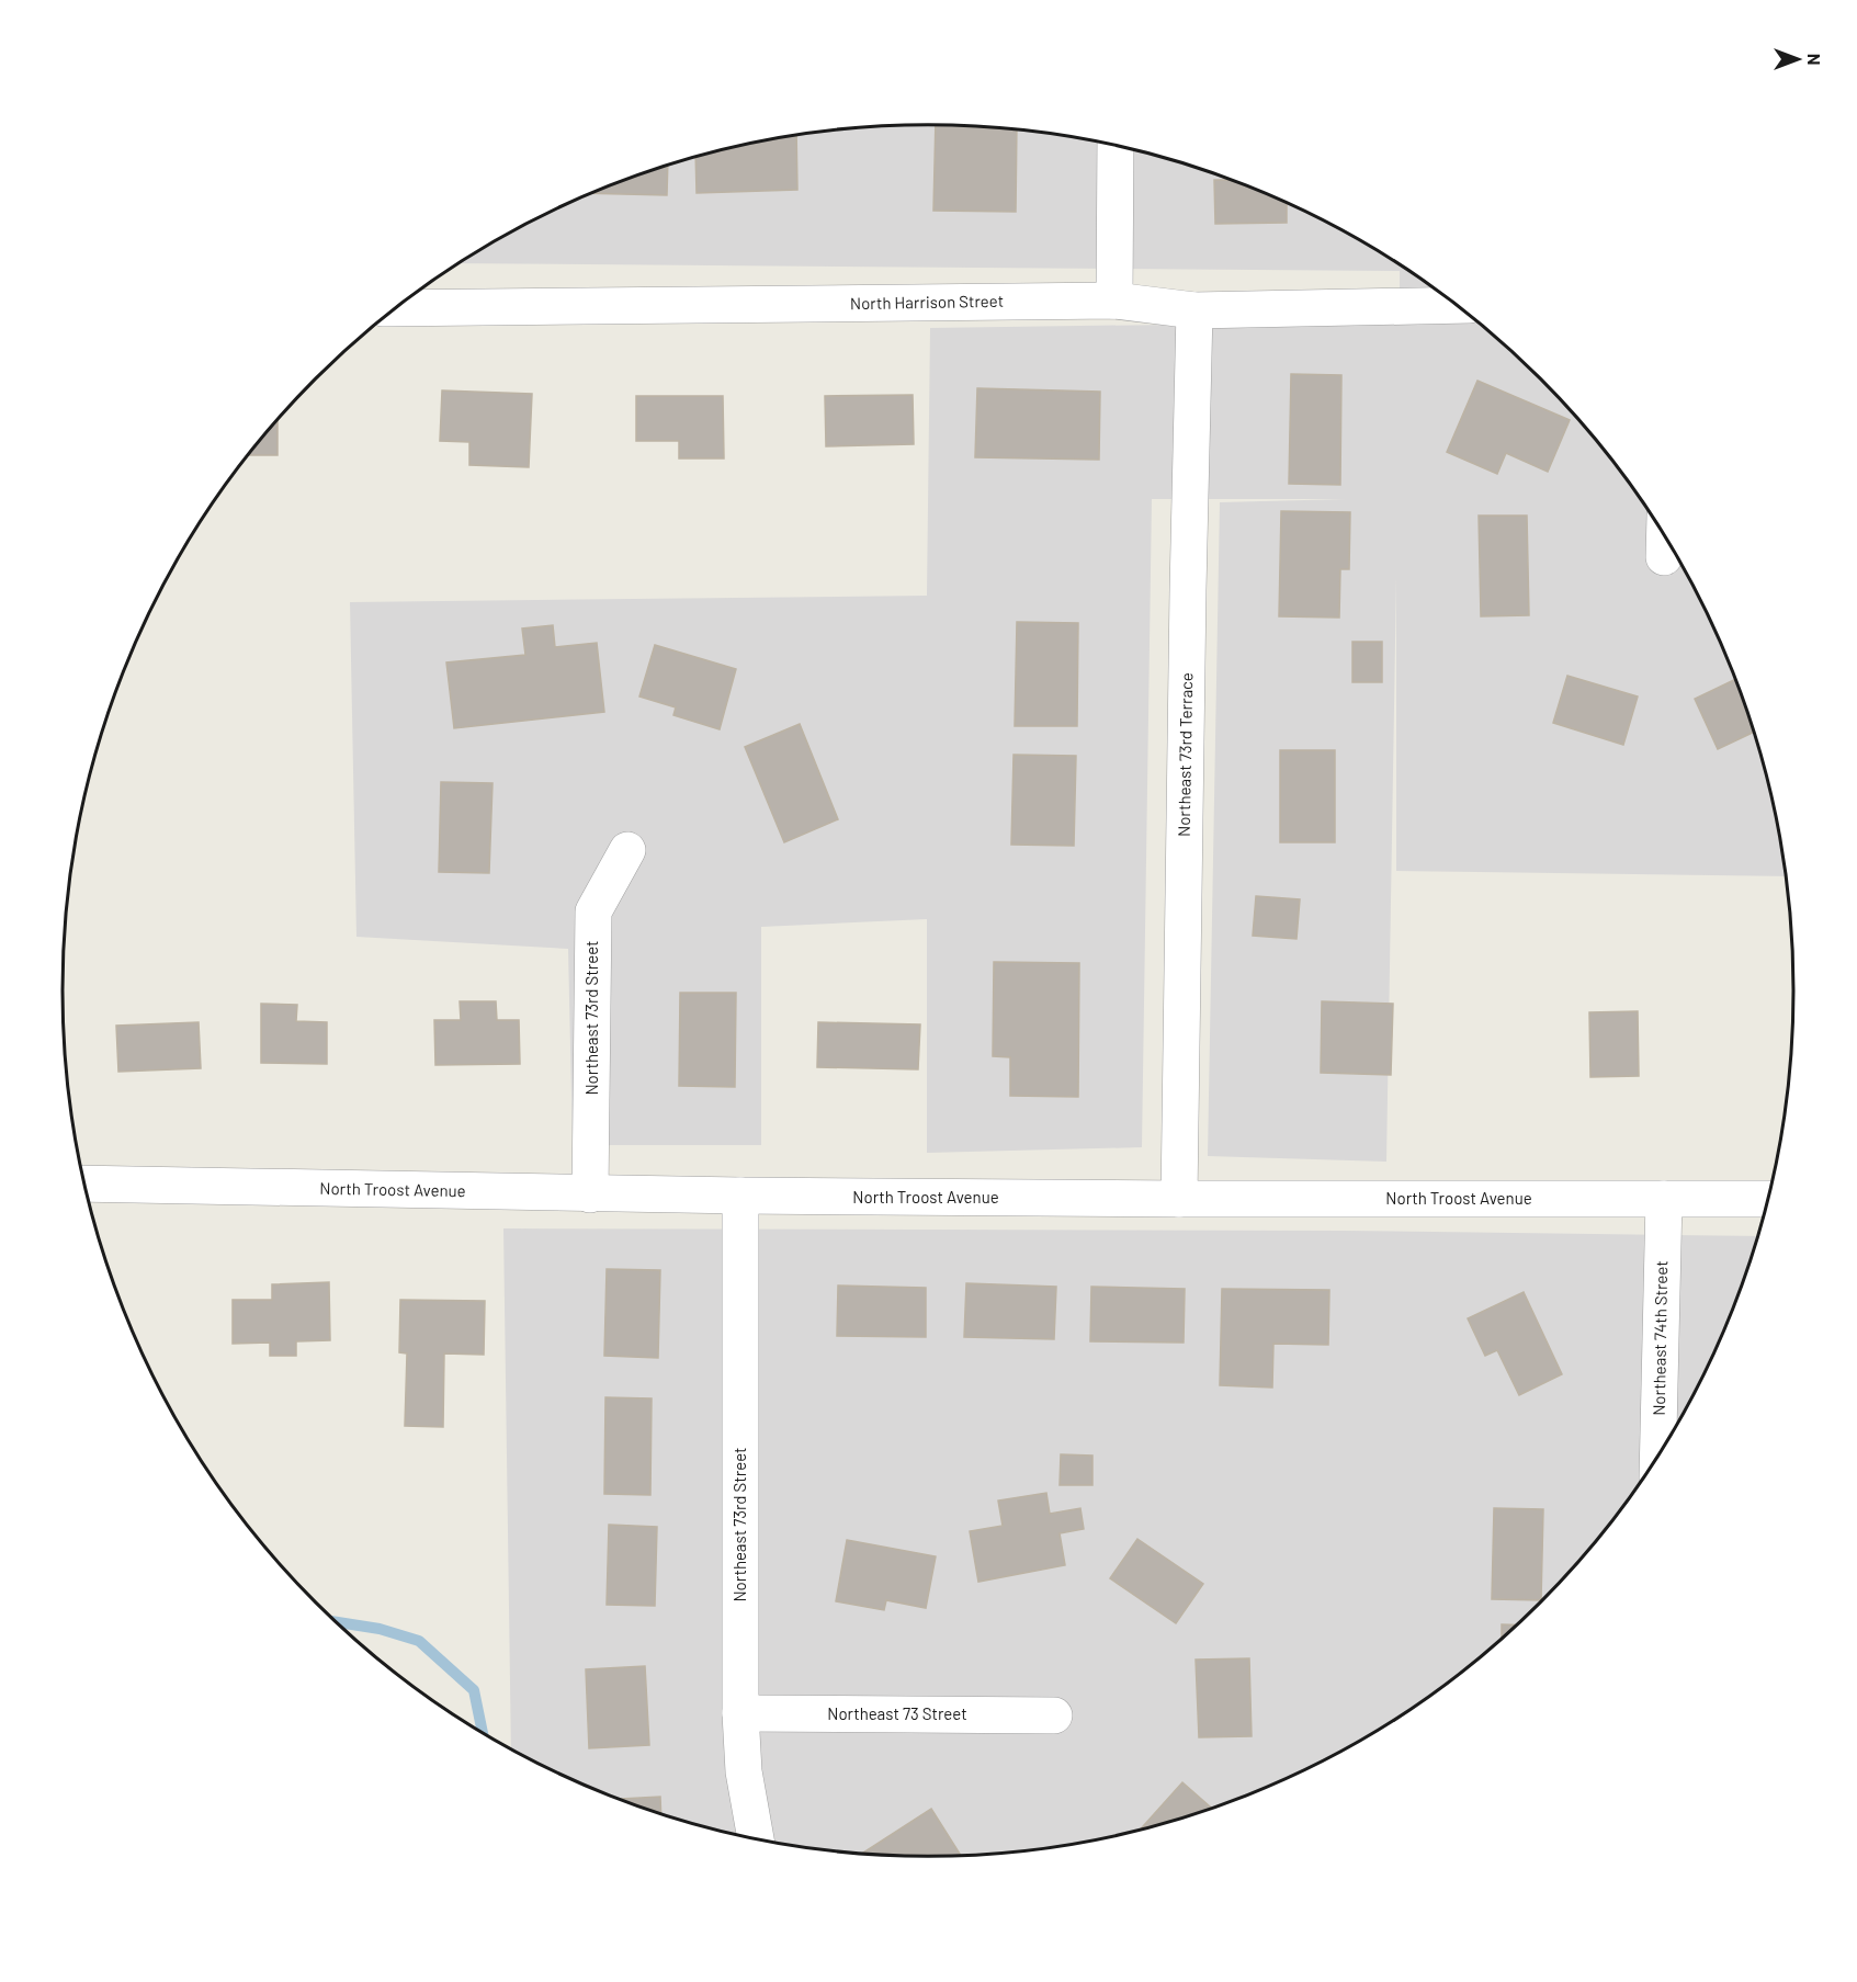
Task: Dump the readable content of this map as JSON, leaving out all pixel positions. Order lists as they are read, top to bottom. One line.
{"streets":{"street":["North Harrison Street","Northeast 73rd Terrace","Northeast 73rd Street","North Troost Avenue","Northeast 74th Street","Northeast 73 Street"]},"crossings":[["North Harrison Street","Northeast 73rd Terrace"],["Northeast 73rd Terrace","North Troost Avenue"],["Northeast 73rd Street","North Troost Avenue"],["Northeast 73rd Street","Northeast 73 Street"],["North Troost Avenue","Northeast 74th Street"]],"north":"right"}
